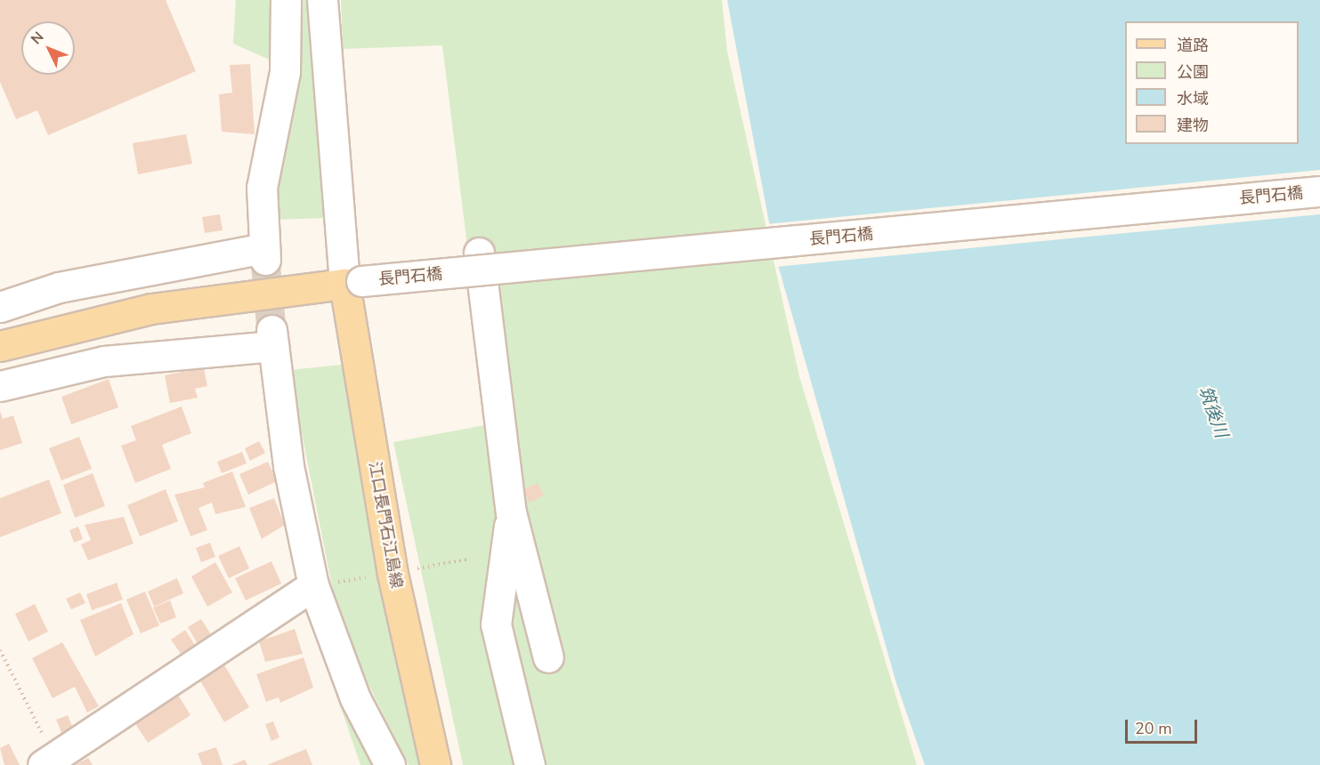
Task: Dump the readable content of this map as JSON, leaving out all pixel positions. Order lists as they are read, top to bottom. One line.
{"streets":{"main road":["江口長門石江島線"],"street":["長門石橋"]},"crossings":[["長門石橋","江口長門石江島線"]],"water":["筑後川"],"legend":["道路","公園","水域","建物"],"scale_bar":"20 m","north":"top left"}
